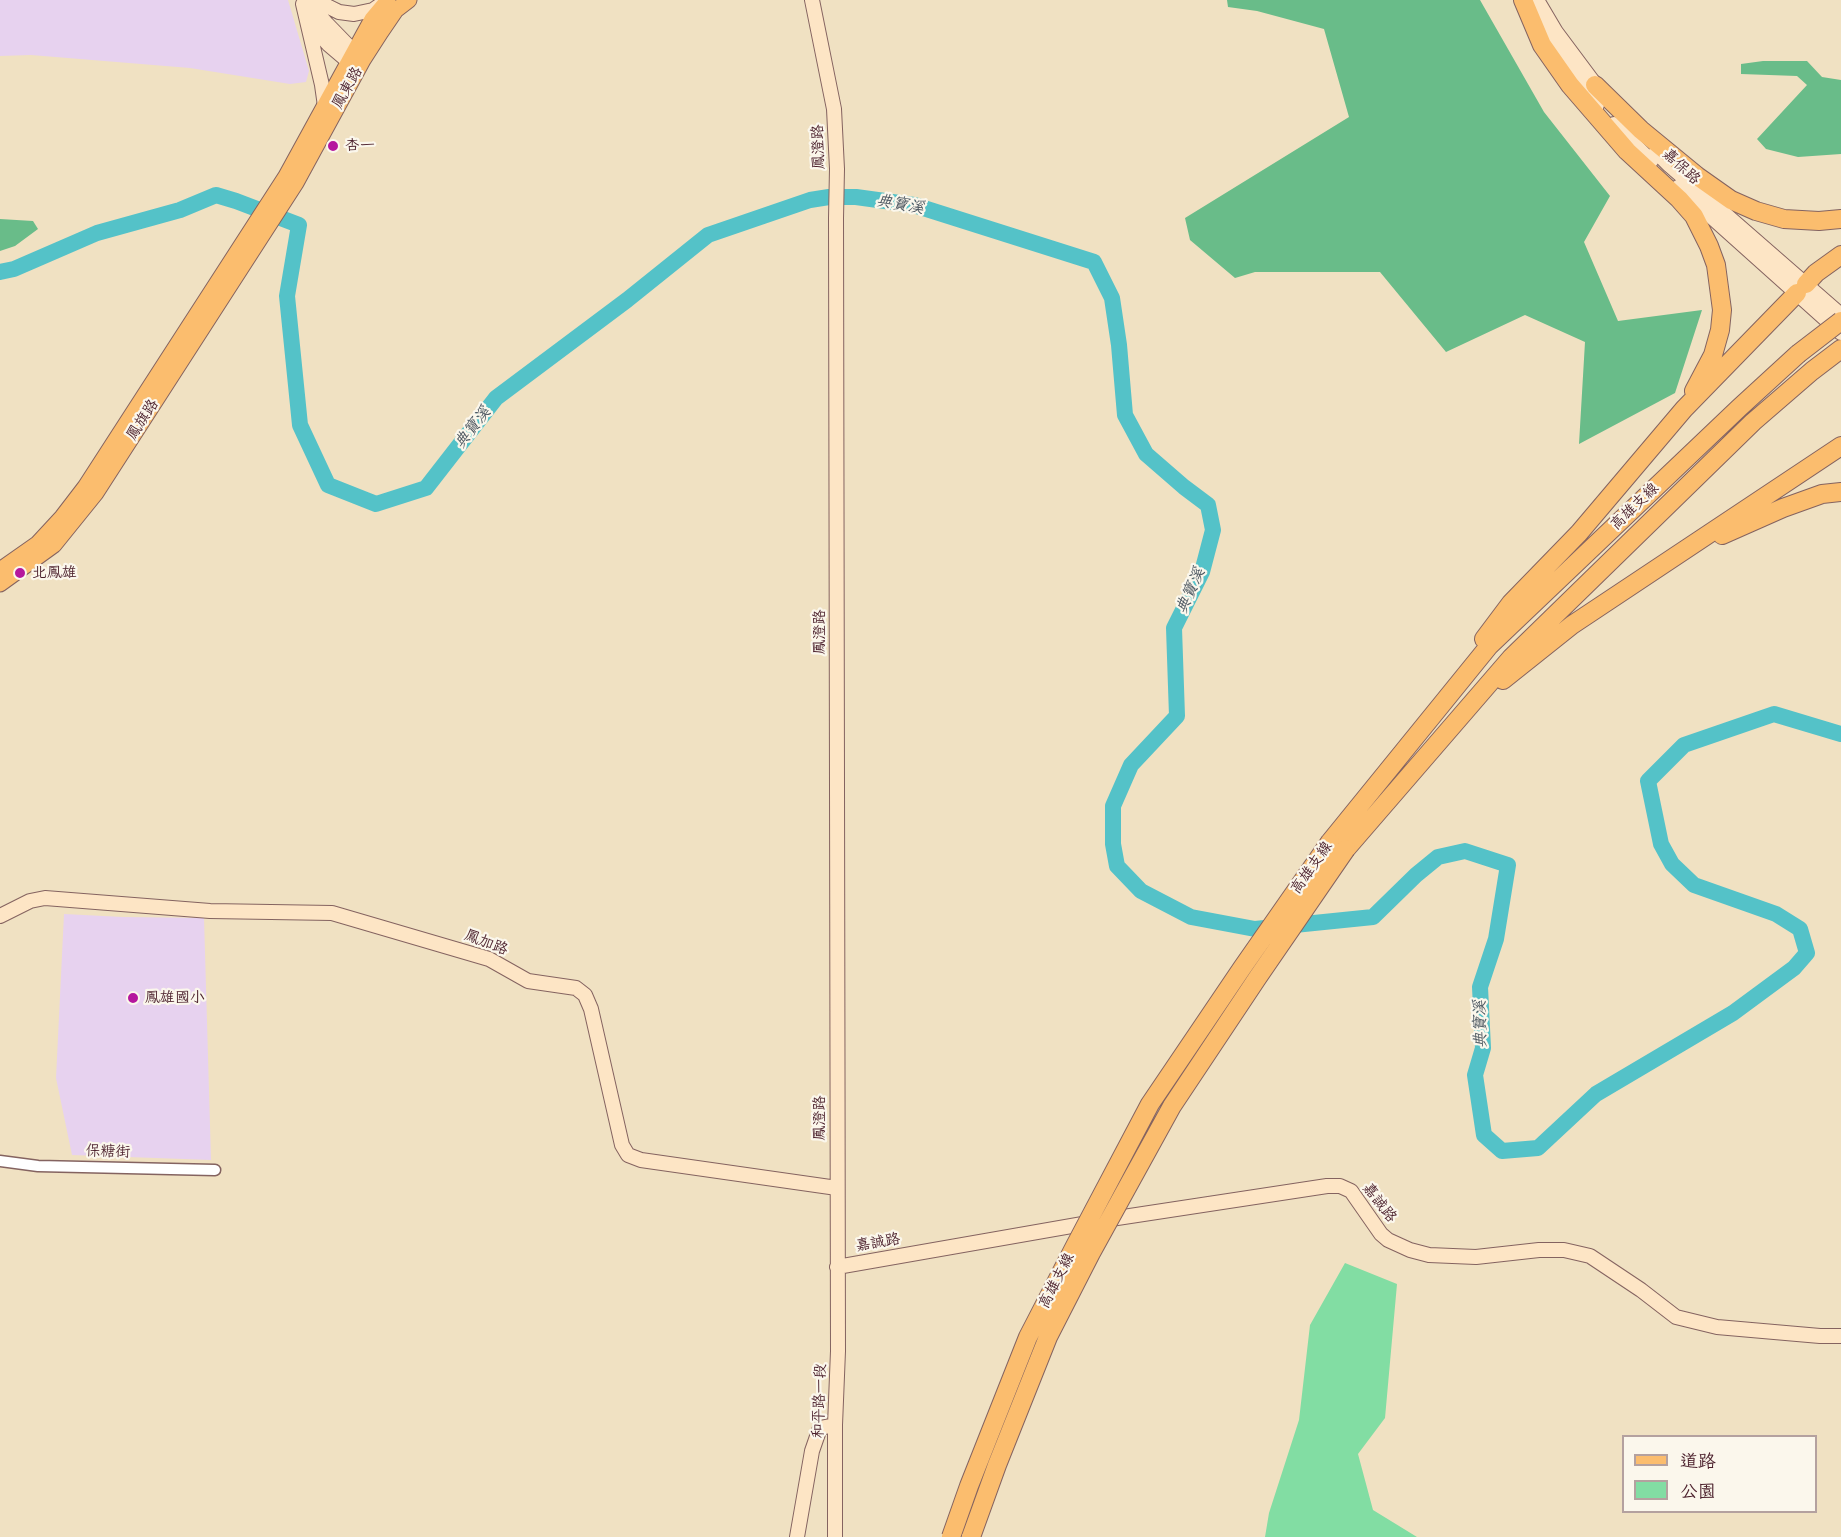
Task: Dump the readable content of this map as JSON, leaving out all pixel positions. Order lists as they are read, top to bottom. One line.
{"streets":{"highway":["高雄支線"],"main road":["鳳東路","鳳旗路"],"street":["鳳澄路","嘉保路","鳳加路","保糖街","嘉誠路","和平路一段"]},"crossings":[["鳳澄路","鳳加路"],["鳳澄路","嘉誠路"],["鳳澄路","和平路一段"],["嘉誠路","和平路一段"]],"water":["典寶溪"],"places":["杏一","北鳳雄","鳳雄國小"],"legend":["道路","公園"]}
